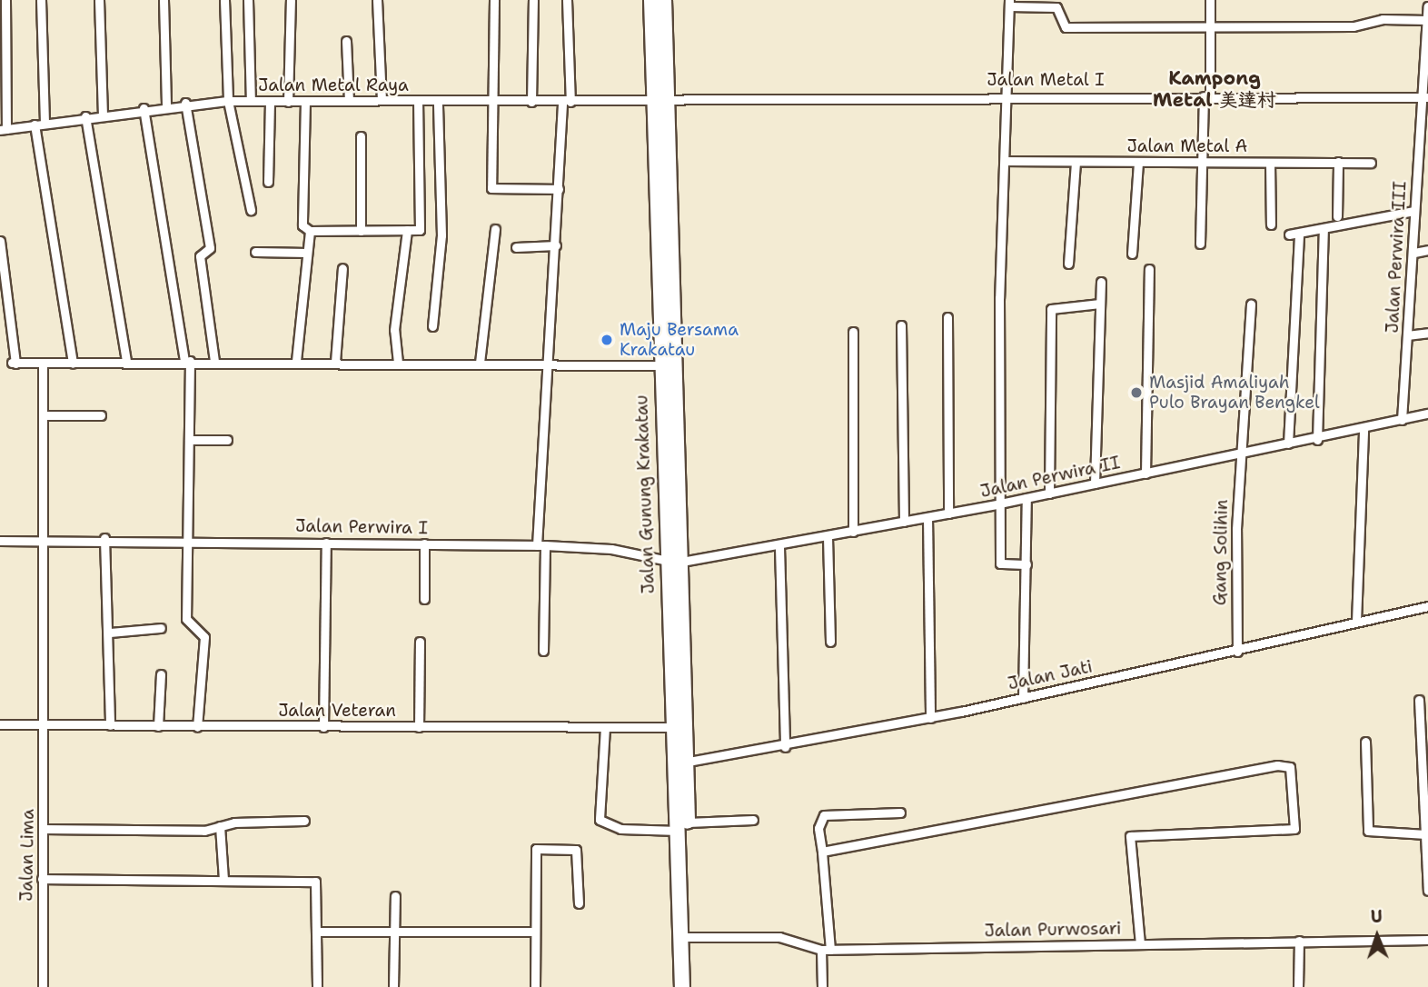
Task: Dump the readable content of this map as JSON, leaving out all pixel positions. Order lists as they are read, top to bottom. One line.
{"streets":{"highway":["Jalan Gunung Krakatau"],"street":["Jalan Metal I","Jalan Metal Raya","Jalan Metal A","Jalan Perwira III","Jalan Perwira II","Jalan Perwira I","Gang Solihin","Jalan Jati","Jalan Veteran","Jalan Lima","Jalan Purwosari"]},"crossings":[["Jalan Metal I","Jalan Metal Raya"],["Jalan Metal I","Jalan Perwira III"],["Jalan Metal I","Jalan Gunung Krakatau"],["Jalan Metal Raya","Jalan Gunung Krakatau"],["Jalan Perwira III","Jalan Perwira II"],["Jalan Perwira II","Jalan Gunung Krakatau"],["Jalan Perwira II","Jalan Perwira I"],["Jalan Perwira II","Gang Solihin"],["Jalan Gunung Krakatau","Jalan Perwira I"],["Jalan Gunung Krakatau","Jalan Jati"],["Jalan Gunung Krakatau","Jalan Veteran"],["Jalan Gunung Krakatau","Jalan Purwosari"],["Jalan Perwira I","Jalan Lima"],["Gang Solihin","Jalan Jati"],["Jalan Veteran","Jalan Lima"]],"districts":["Kampong Metal 美達村"],"places":["Maju Bersama Krakatau","Masjid Amaliyah Pulo Brayan Bengkel"],"north":"top"}
